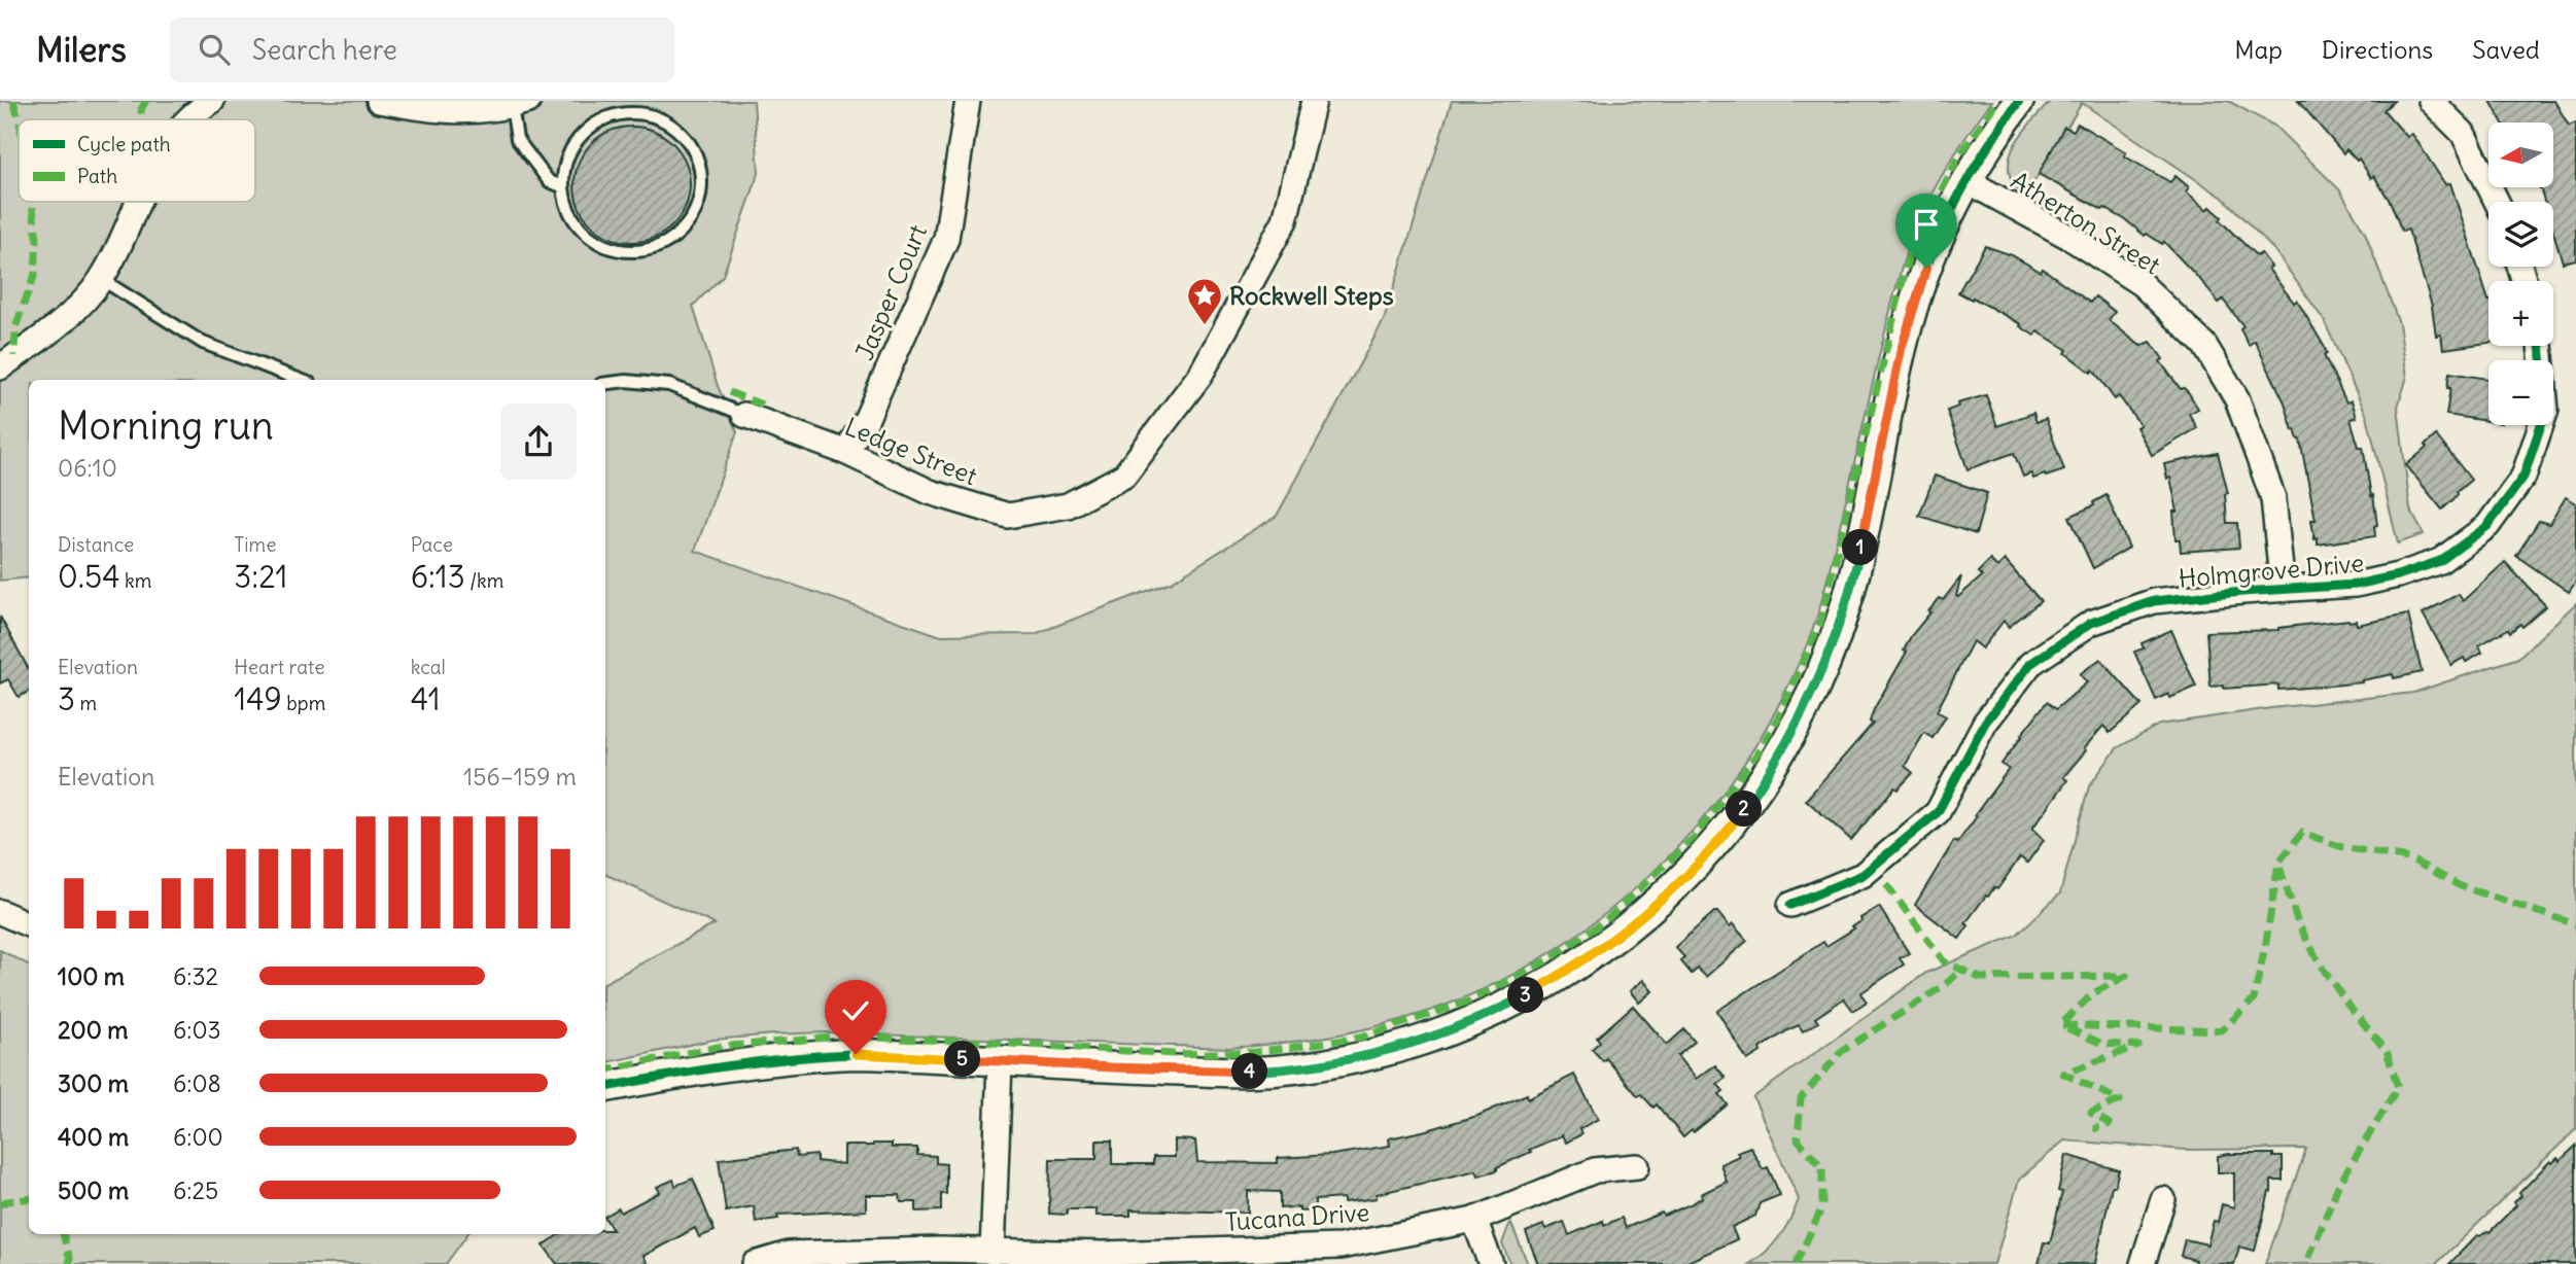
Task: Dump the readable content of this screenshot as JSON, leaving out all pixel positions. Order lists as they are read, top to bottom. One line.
{"streets":{"street":["Atherton Street","Jasper Court","Ledge Street","Holmgrove Drive","Tucana Drive"]},"crossings":[["Atherton Street","Holmgrove Drive"],["Jasper Court","Ledge Street"]],"places":{"place":["Rockwell Steps"]},"legend":["Cycle path","Path"],"north":"left","page":{"header":"Milers","search":"Search here","nav":["Map","Directions","Saved"],"map_buttons":["+","−"],"heading":["Morning run","06:10"],"stats":[["Distance","0.54 km"],["Time","3:21"],["Pace","6:13 /km"],["Elevation","3 m"],["Heart rate","149 bpm"],["kcal","41"]],"pins":["1","2","3","5","4"],"chart":["Elevation","156–159 m"],"list":[{"name":"100 m","note":"6:32"},{"name":"200 m","note":"6:03"},{"name":"300 m","note":"6:08"},{"name":"400 m","note":"6:00"},{"name":"500 m","note":"6:25"}]}}
